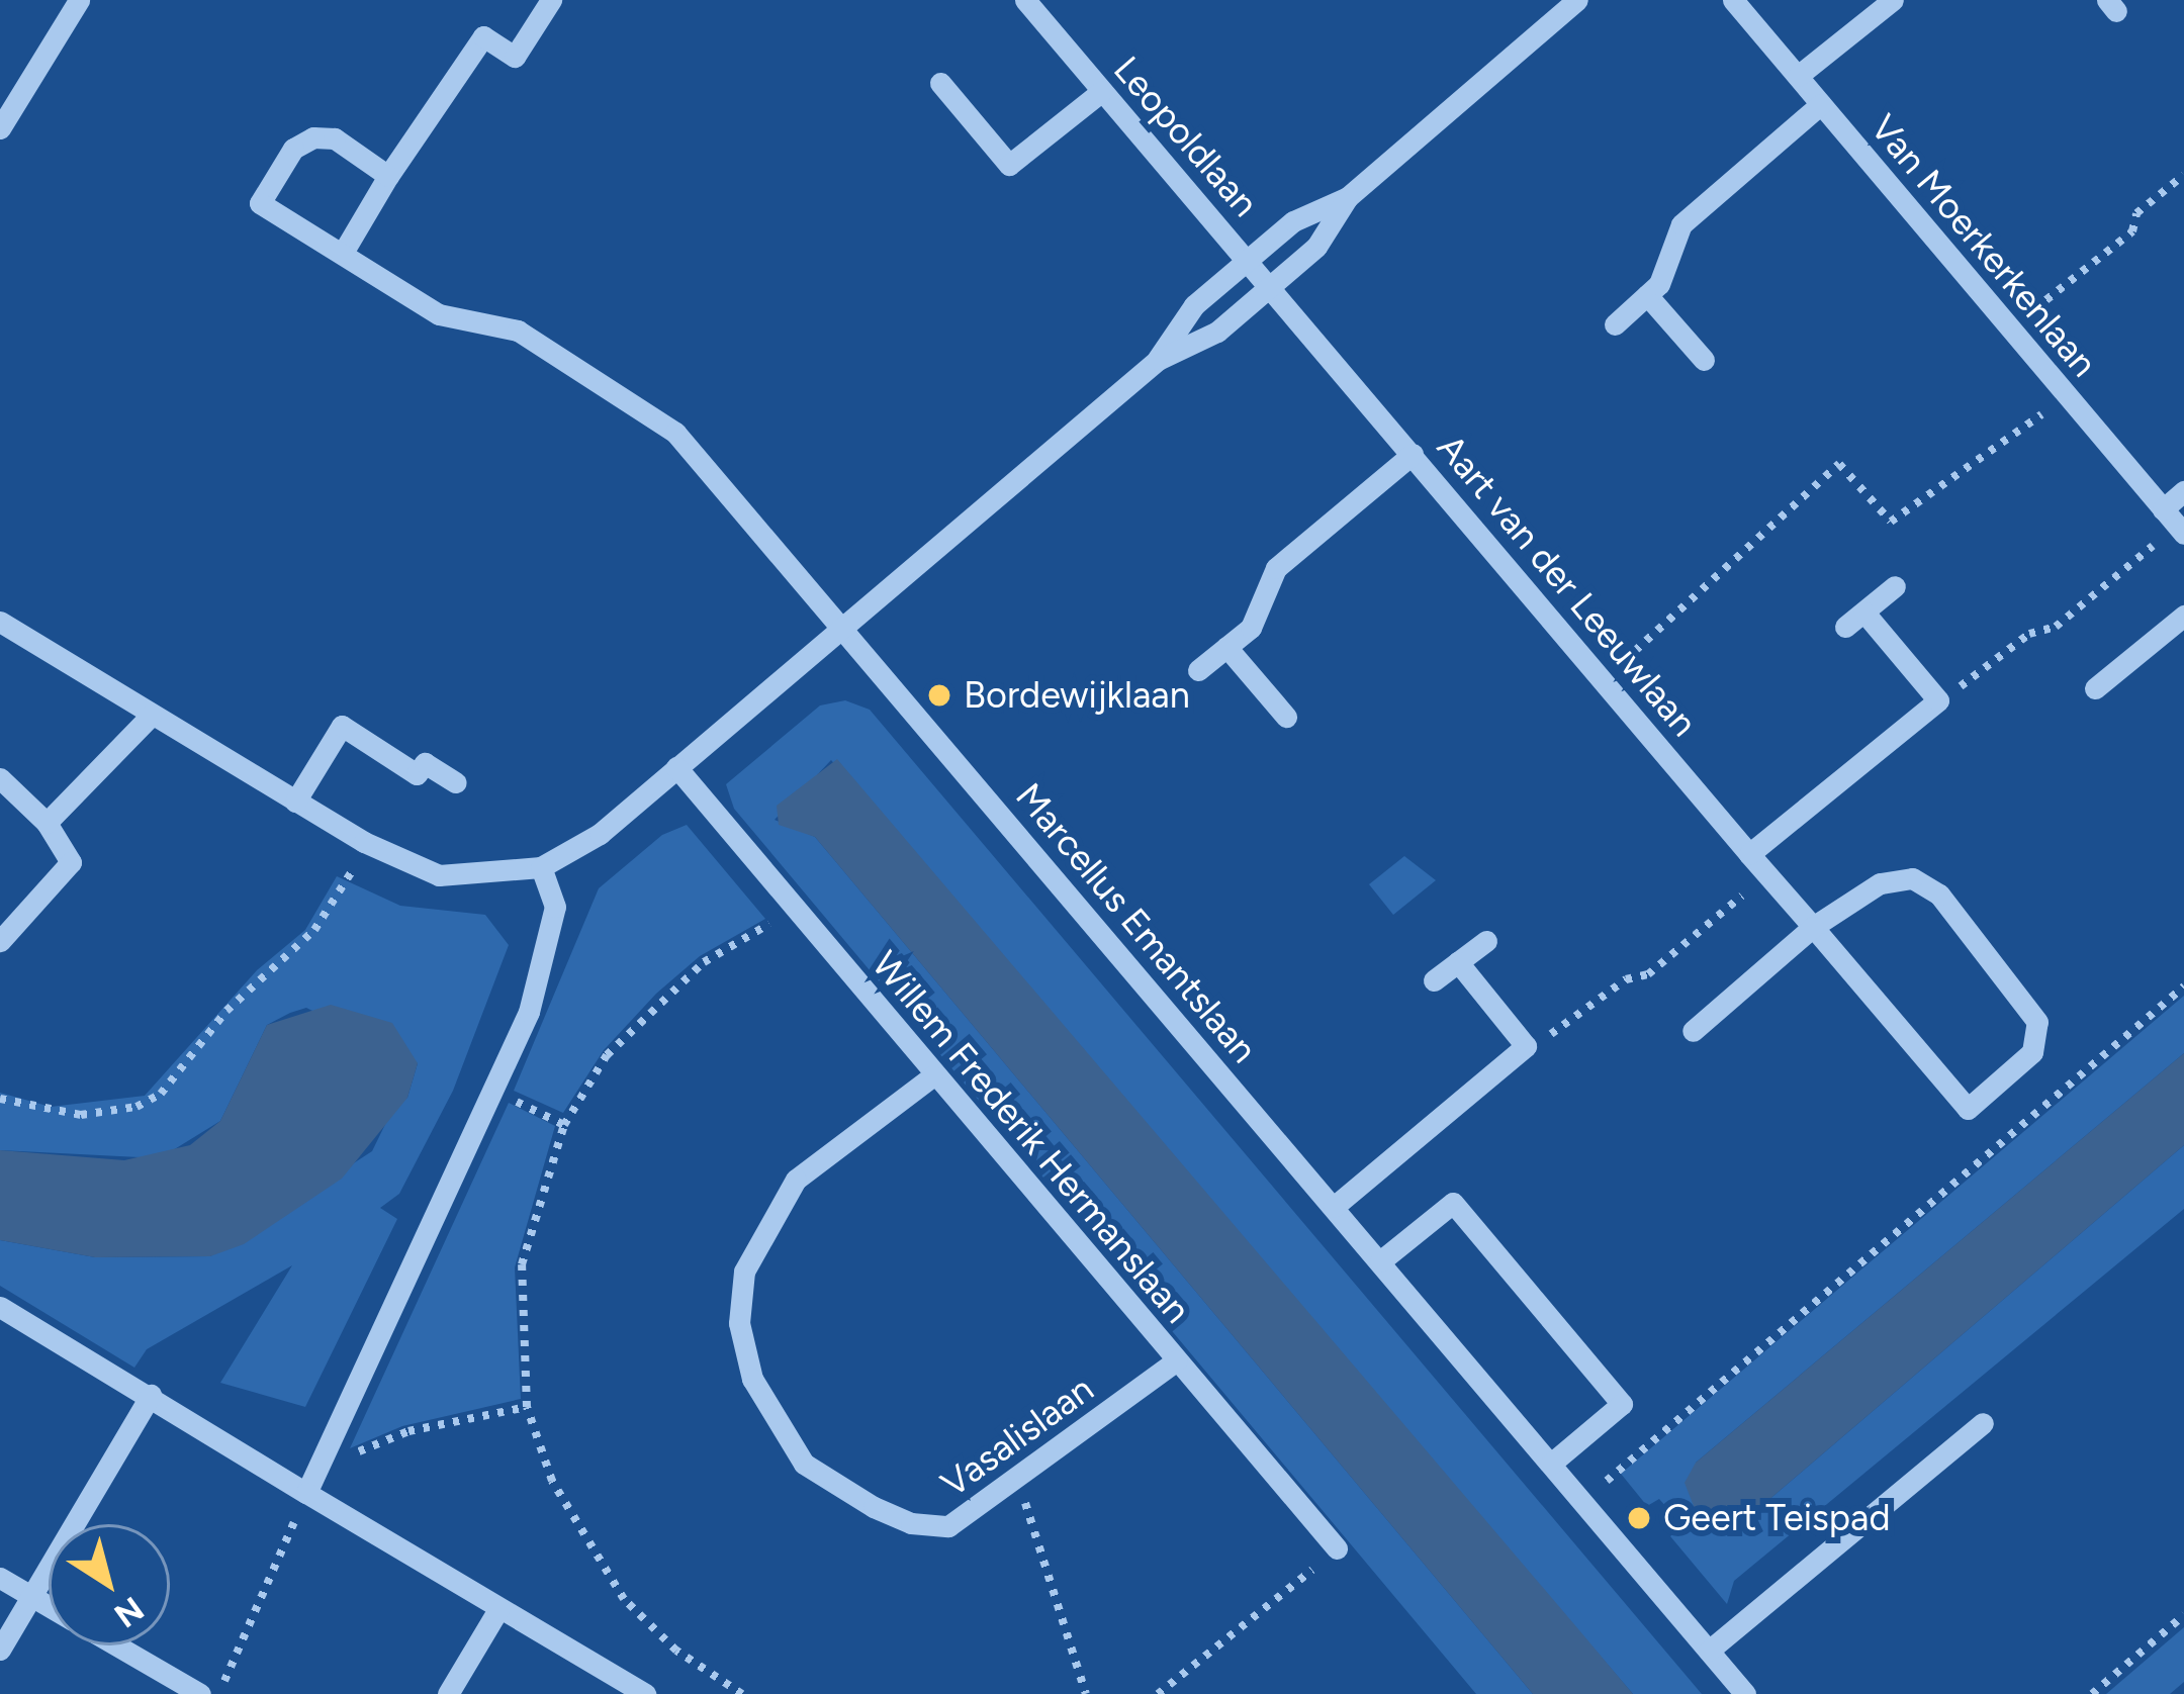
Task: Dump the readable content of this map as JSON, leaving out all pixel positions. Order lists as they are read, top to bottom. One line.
{"streets":{"street":["Leopoldlaan","Van Moerkerkenlaan","Aart van der Leeuwlaan","Marcellus Emantslaan","Willem Frederik Hermanslaan","Vasalislaan"]},"crossings":[["Leopoldlaan","Aart van der Leeuwlaan"],["Willem Frederik Hermanslaan","Vasalislaan"]],"places":["Bordewijklaan","Geert Teispad"],"north":"bottom right"}
